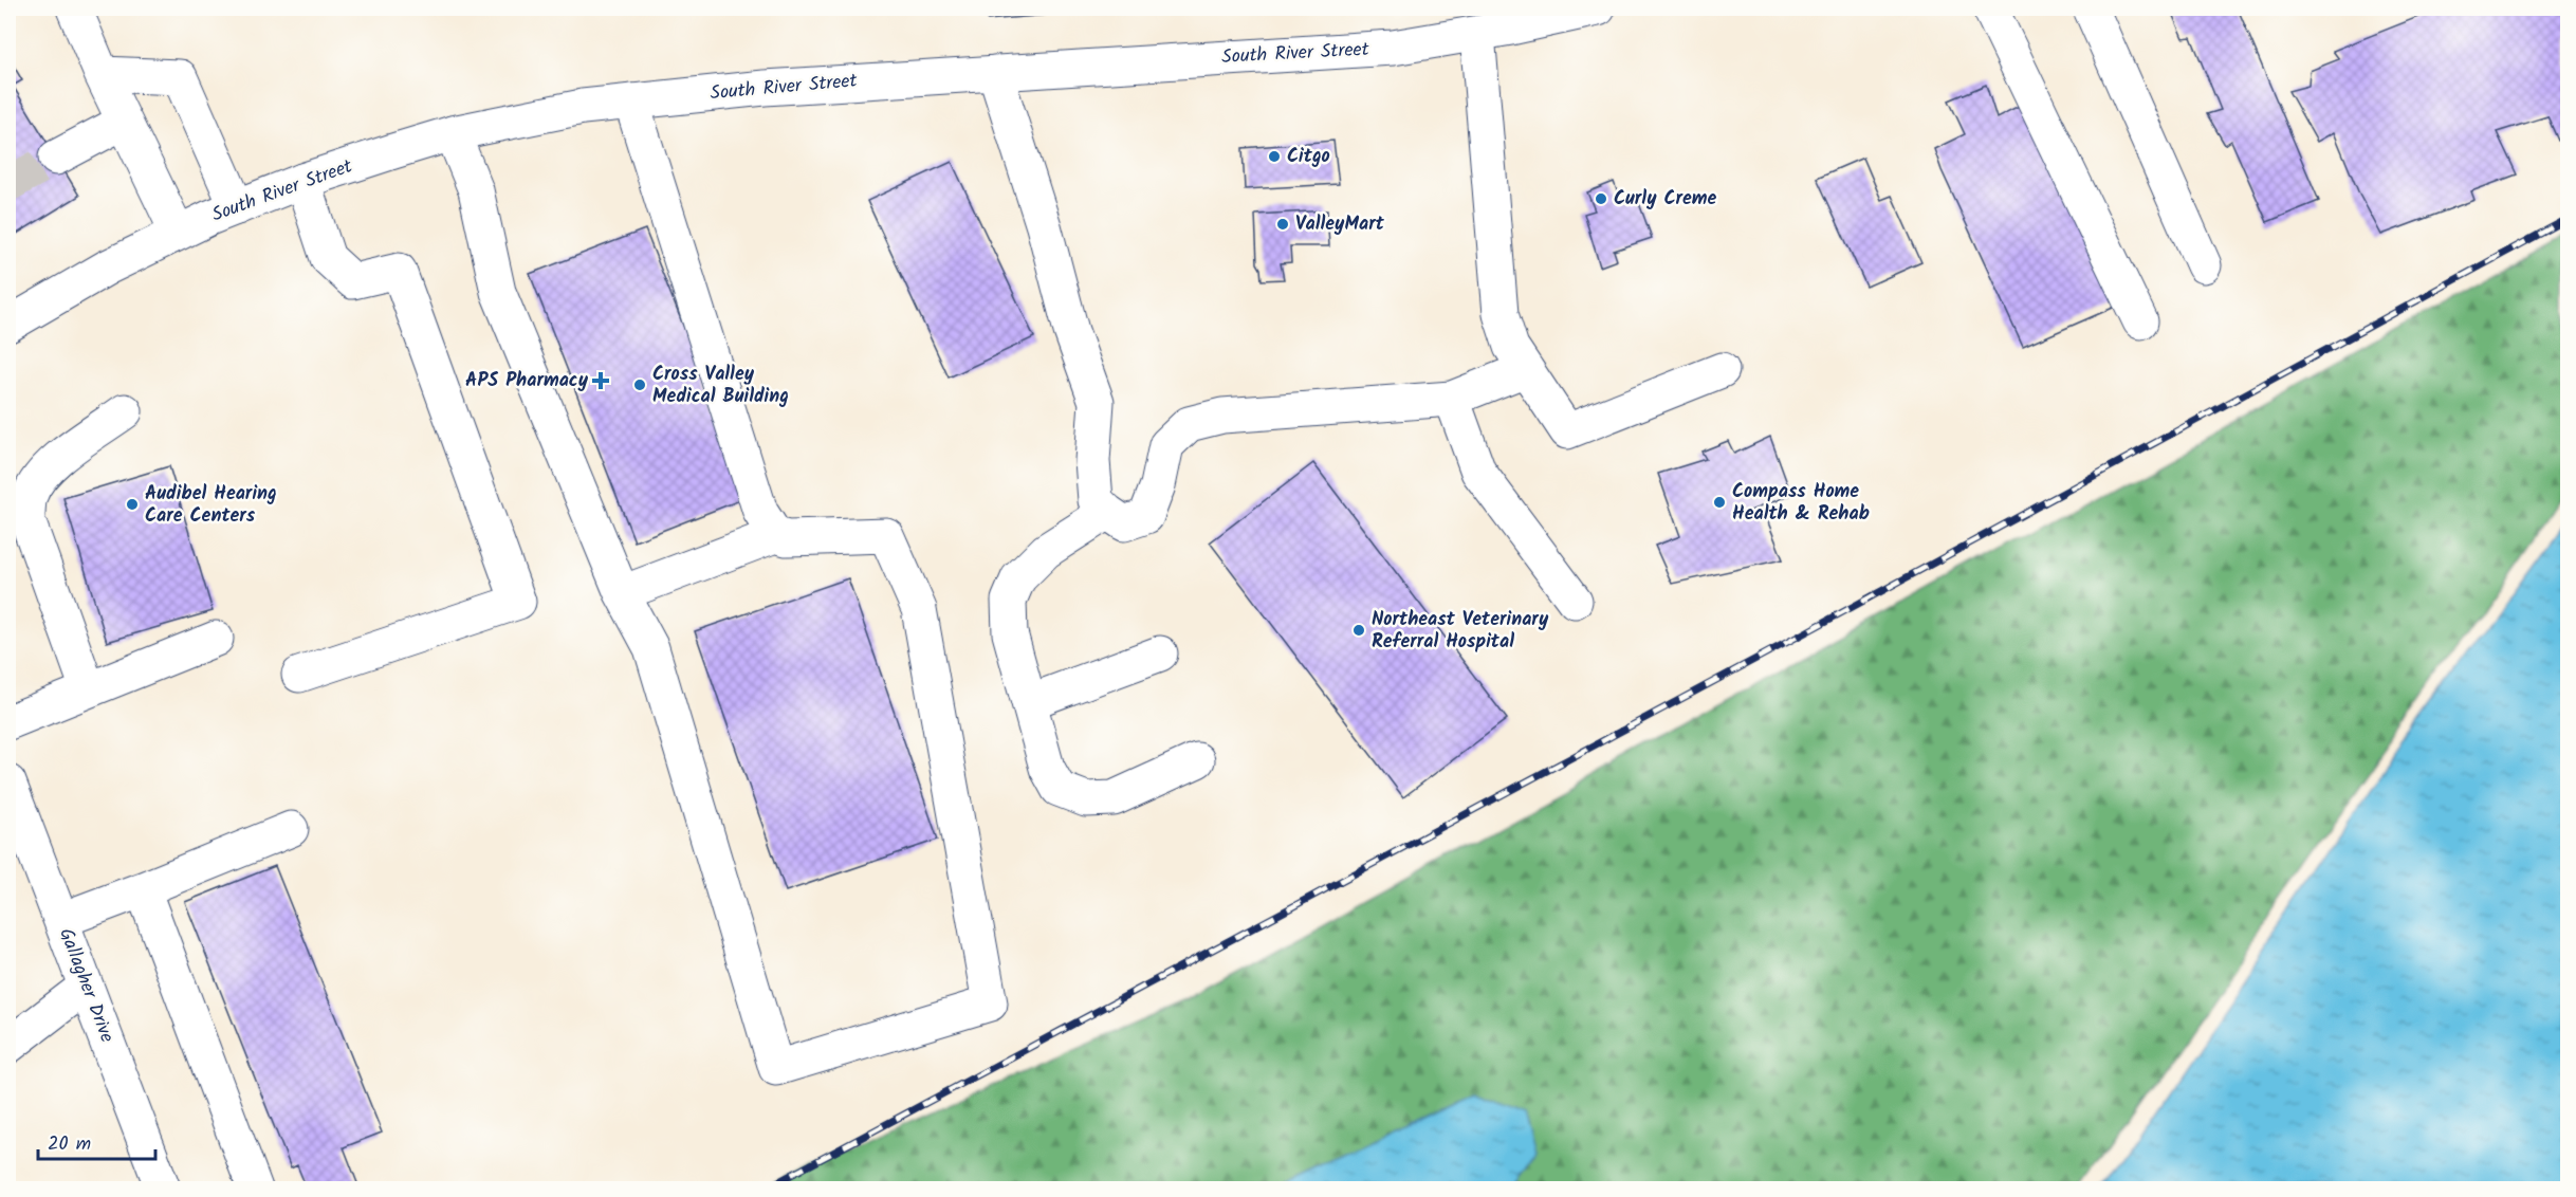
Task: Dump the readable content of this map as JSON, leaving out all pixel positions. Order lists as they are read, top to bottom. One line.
{"streets":{"main road":["South River Street","Gallagher Drive"]},"places":{"other":["Citgo","Curly Creme","ValleyMart","Cross Valley Medical Building","Compass Home Health & Rehab","Audibel Hearing Care Centers","Northeast Veterinary Referral Hospital"],"health":["APS Pharmacy"]},"scale_bar":"20 m"}
